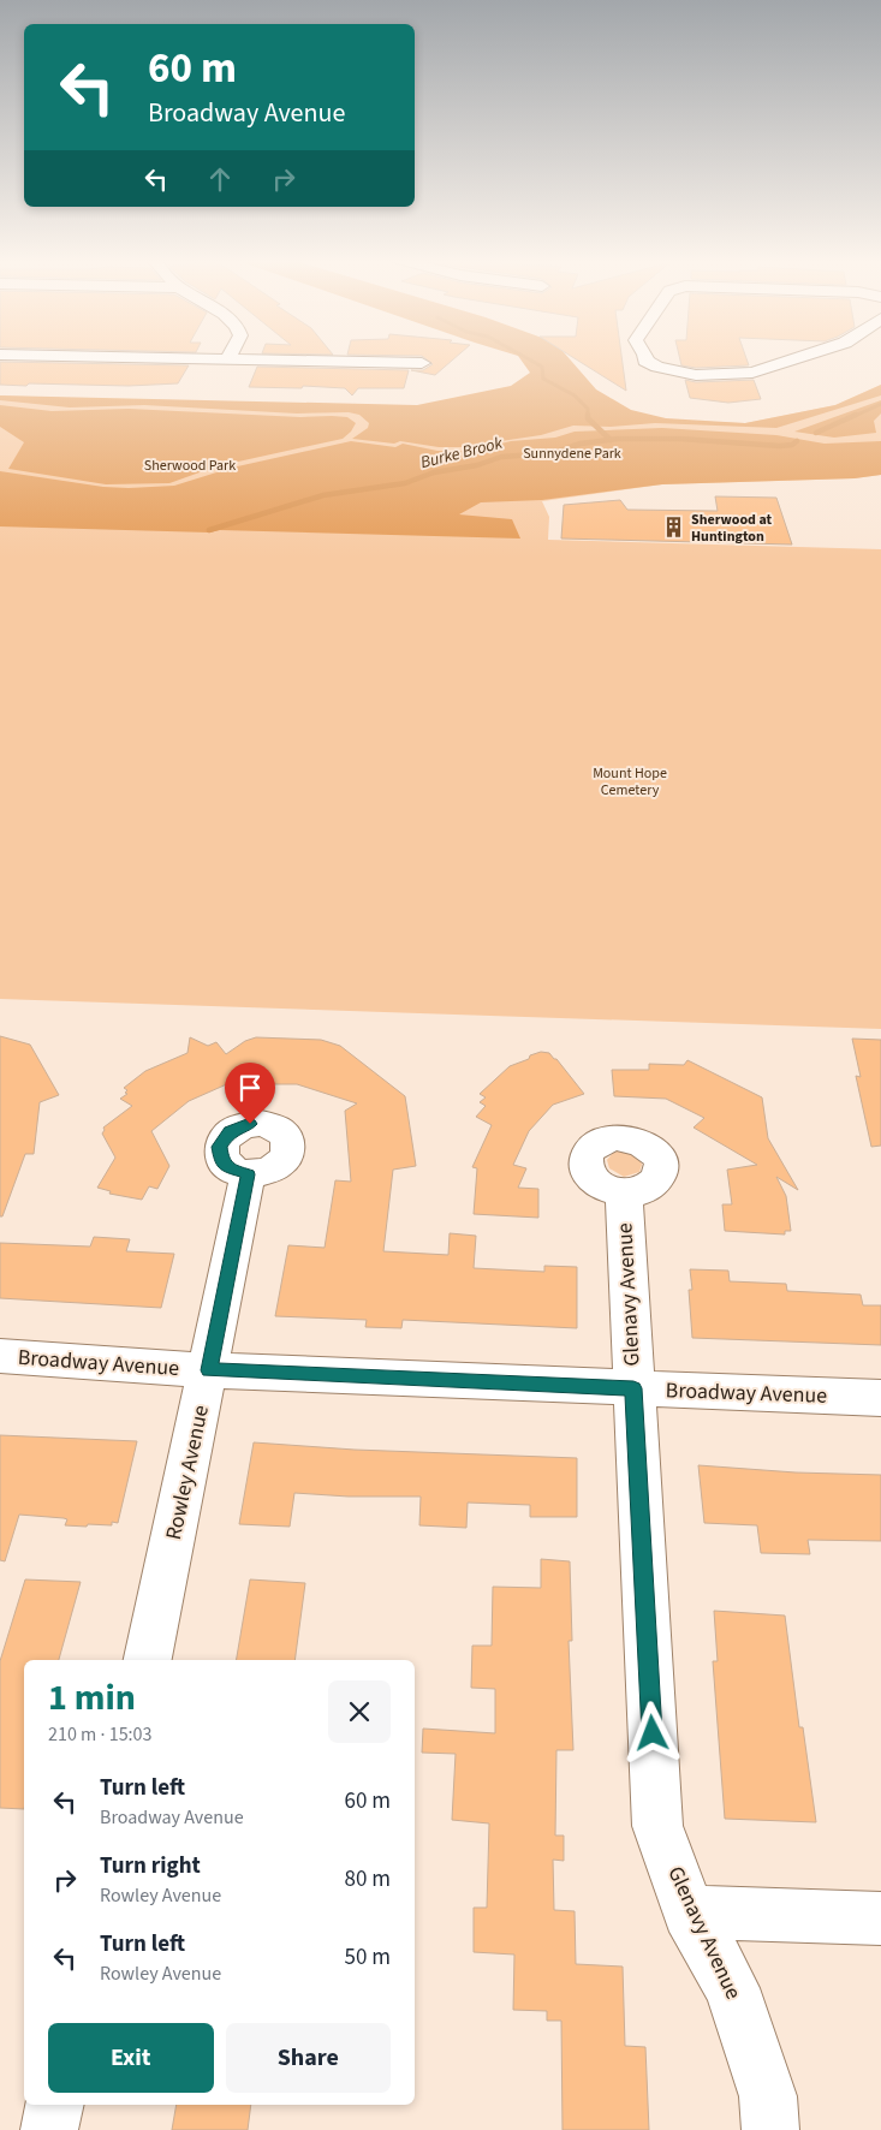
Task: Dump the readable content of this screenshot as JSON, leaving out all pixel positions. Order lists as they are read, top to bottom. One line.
{"streets":{"street":["Glenavy Avenue","Broadway Avenue","Rowley Avenue"]},"crossings":[["Glenavy Avenue","Broadway Avenue"],["Broadway Avenue","Rowley Avenue"]],"water":["Burke Brook"],"parks":["Sunnydene Park","Sherwood Park","Mount Hope Cemetery"],"places":{"building":["Sherwood at Huntington"]},"page":{"turn":["60 m","Broadway Avenue"],"heading":["1 min","210 m · 15:03"],"list":[{"name":"Turn left","note":"Broadway Avenue","value":"60 m"},{"name":"Turn right","note":"Rowley Avenue","value":"80 m"},{"name":"Turn left","note":"Rowley Avenue","value":"50 m"}],"buttons":["Exit","Share"]}}
